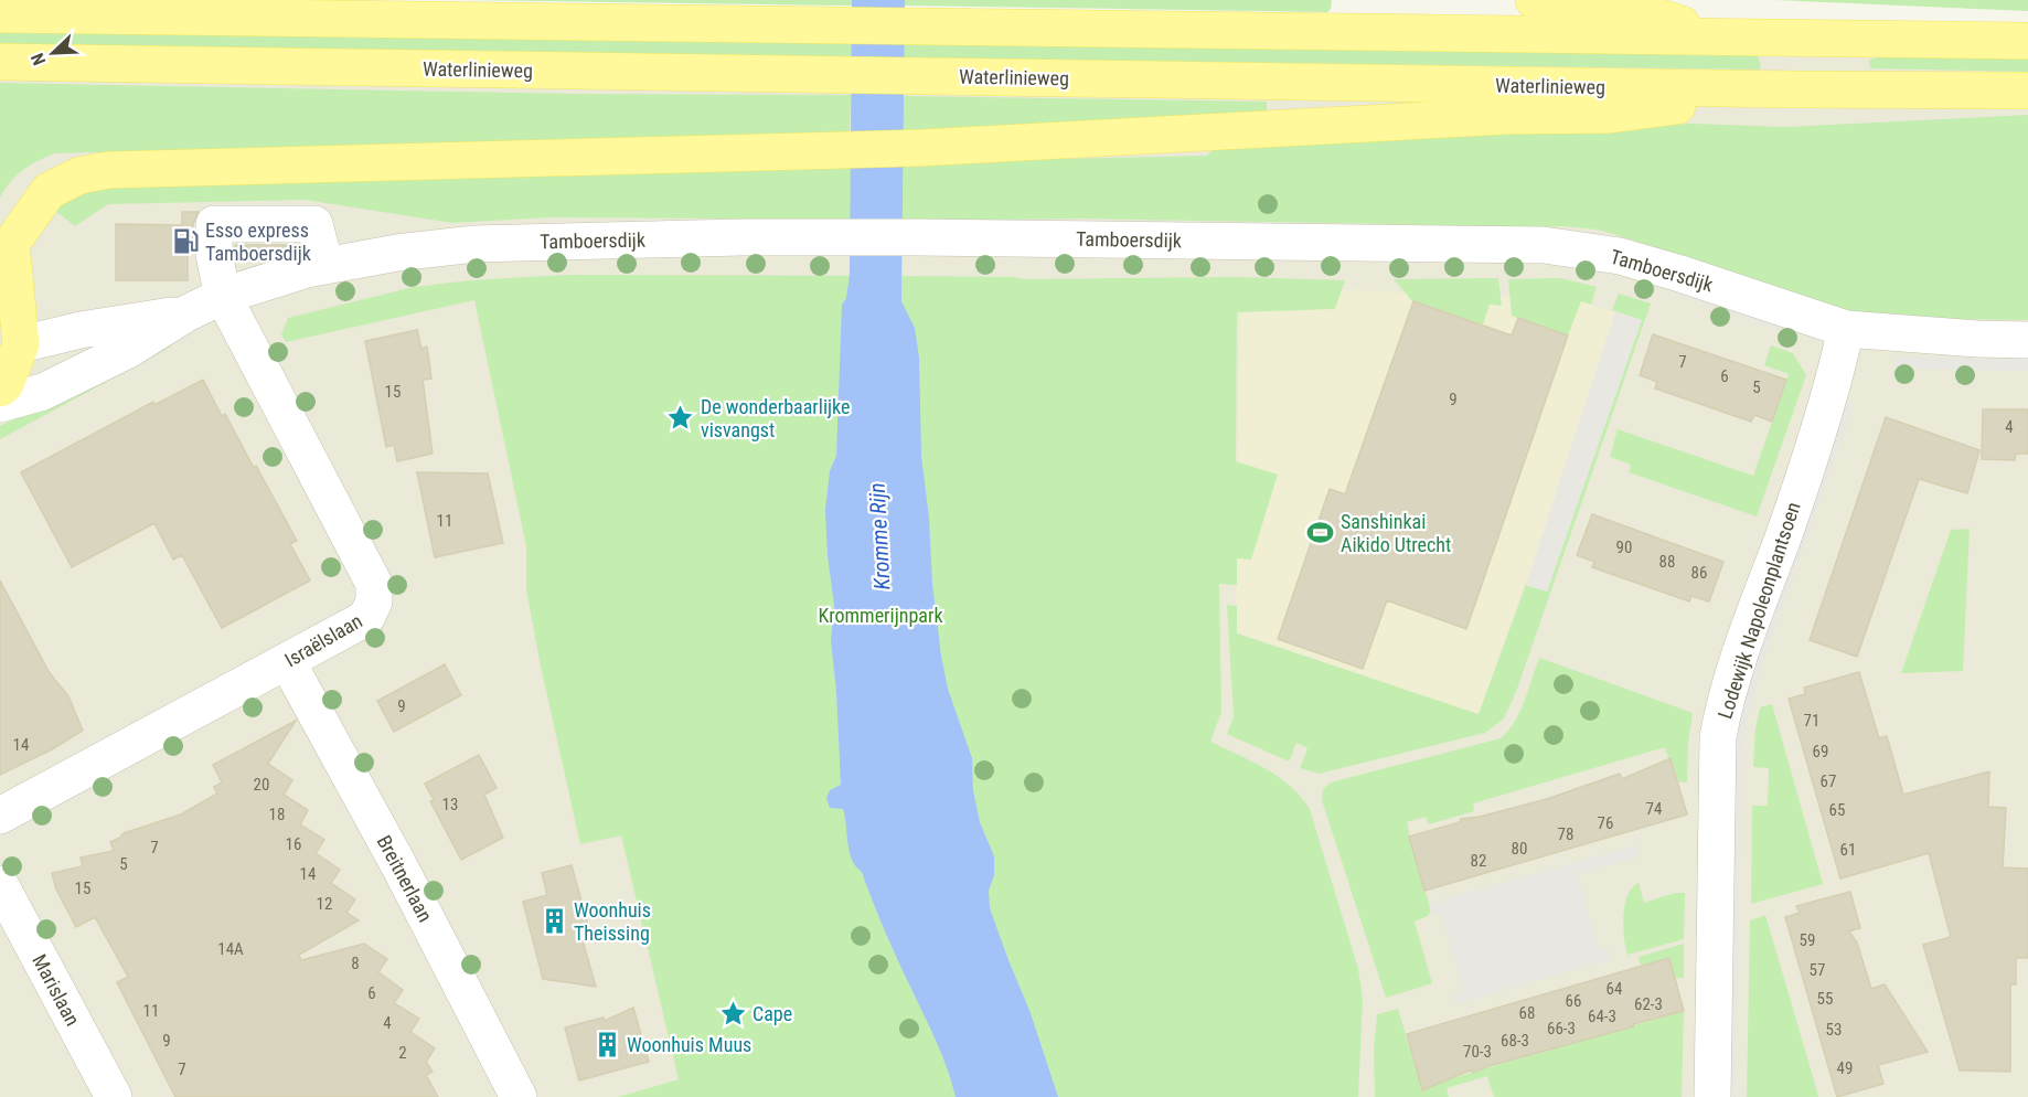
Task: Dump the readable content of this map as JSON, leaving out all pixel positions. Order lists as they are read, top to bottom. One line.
{"streets":{"main road":["Waterlinieweg"],"street":["Tamboersdijk","Lodewijk Napoleonplantsoen","Israëlslaan","Breitnerlaan","Marislaan"]},"crossings":[["Tamboersdijk","Lodewijk Napoleonplantsoen"],["Tamboersdijk","Israëlslaan"],["Israëlslaan","Breitnerlaan"]],"water":["Kromme Rijn"],"parks":["Krommerijnpark"],"places":{"fuel station":["Esso express Tamboersdijk"],"place":["De wonderbaarlijke visvangst","Cape"],"sports":["Sanshinkai Aikido Utrecht"],"building":["Woonhuis Theissing","Woonhuis Muus"]},"house_numbers":["7","6","5","15","9","4","11","90","88","86","9","71","14","69","67","20","13","74","65","18","76","78","16","7","80","61","82","5","14","15","12","59","14A","8","57","64","6","55","66","62-3","11","68","64-3","4","66-3","53","9","68-3","70-3","2","49","7"],"north":"bottom left"}
